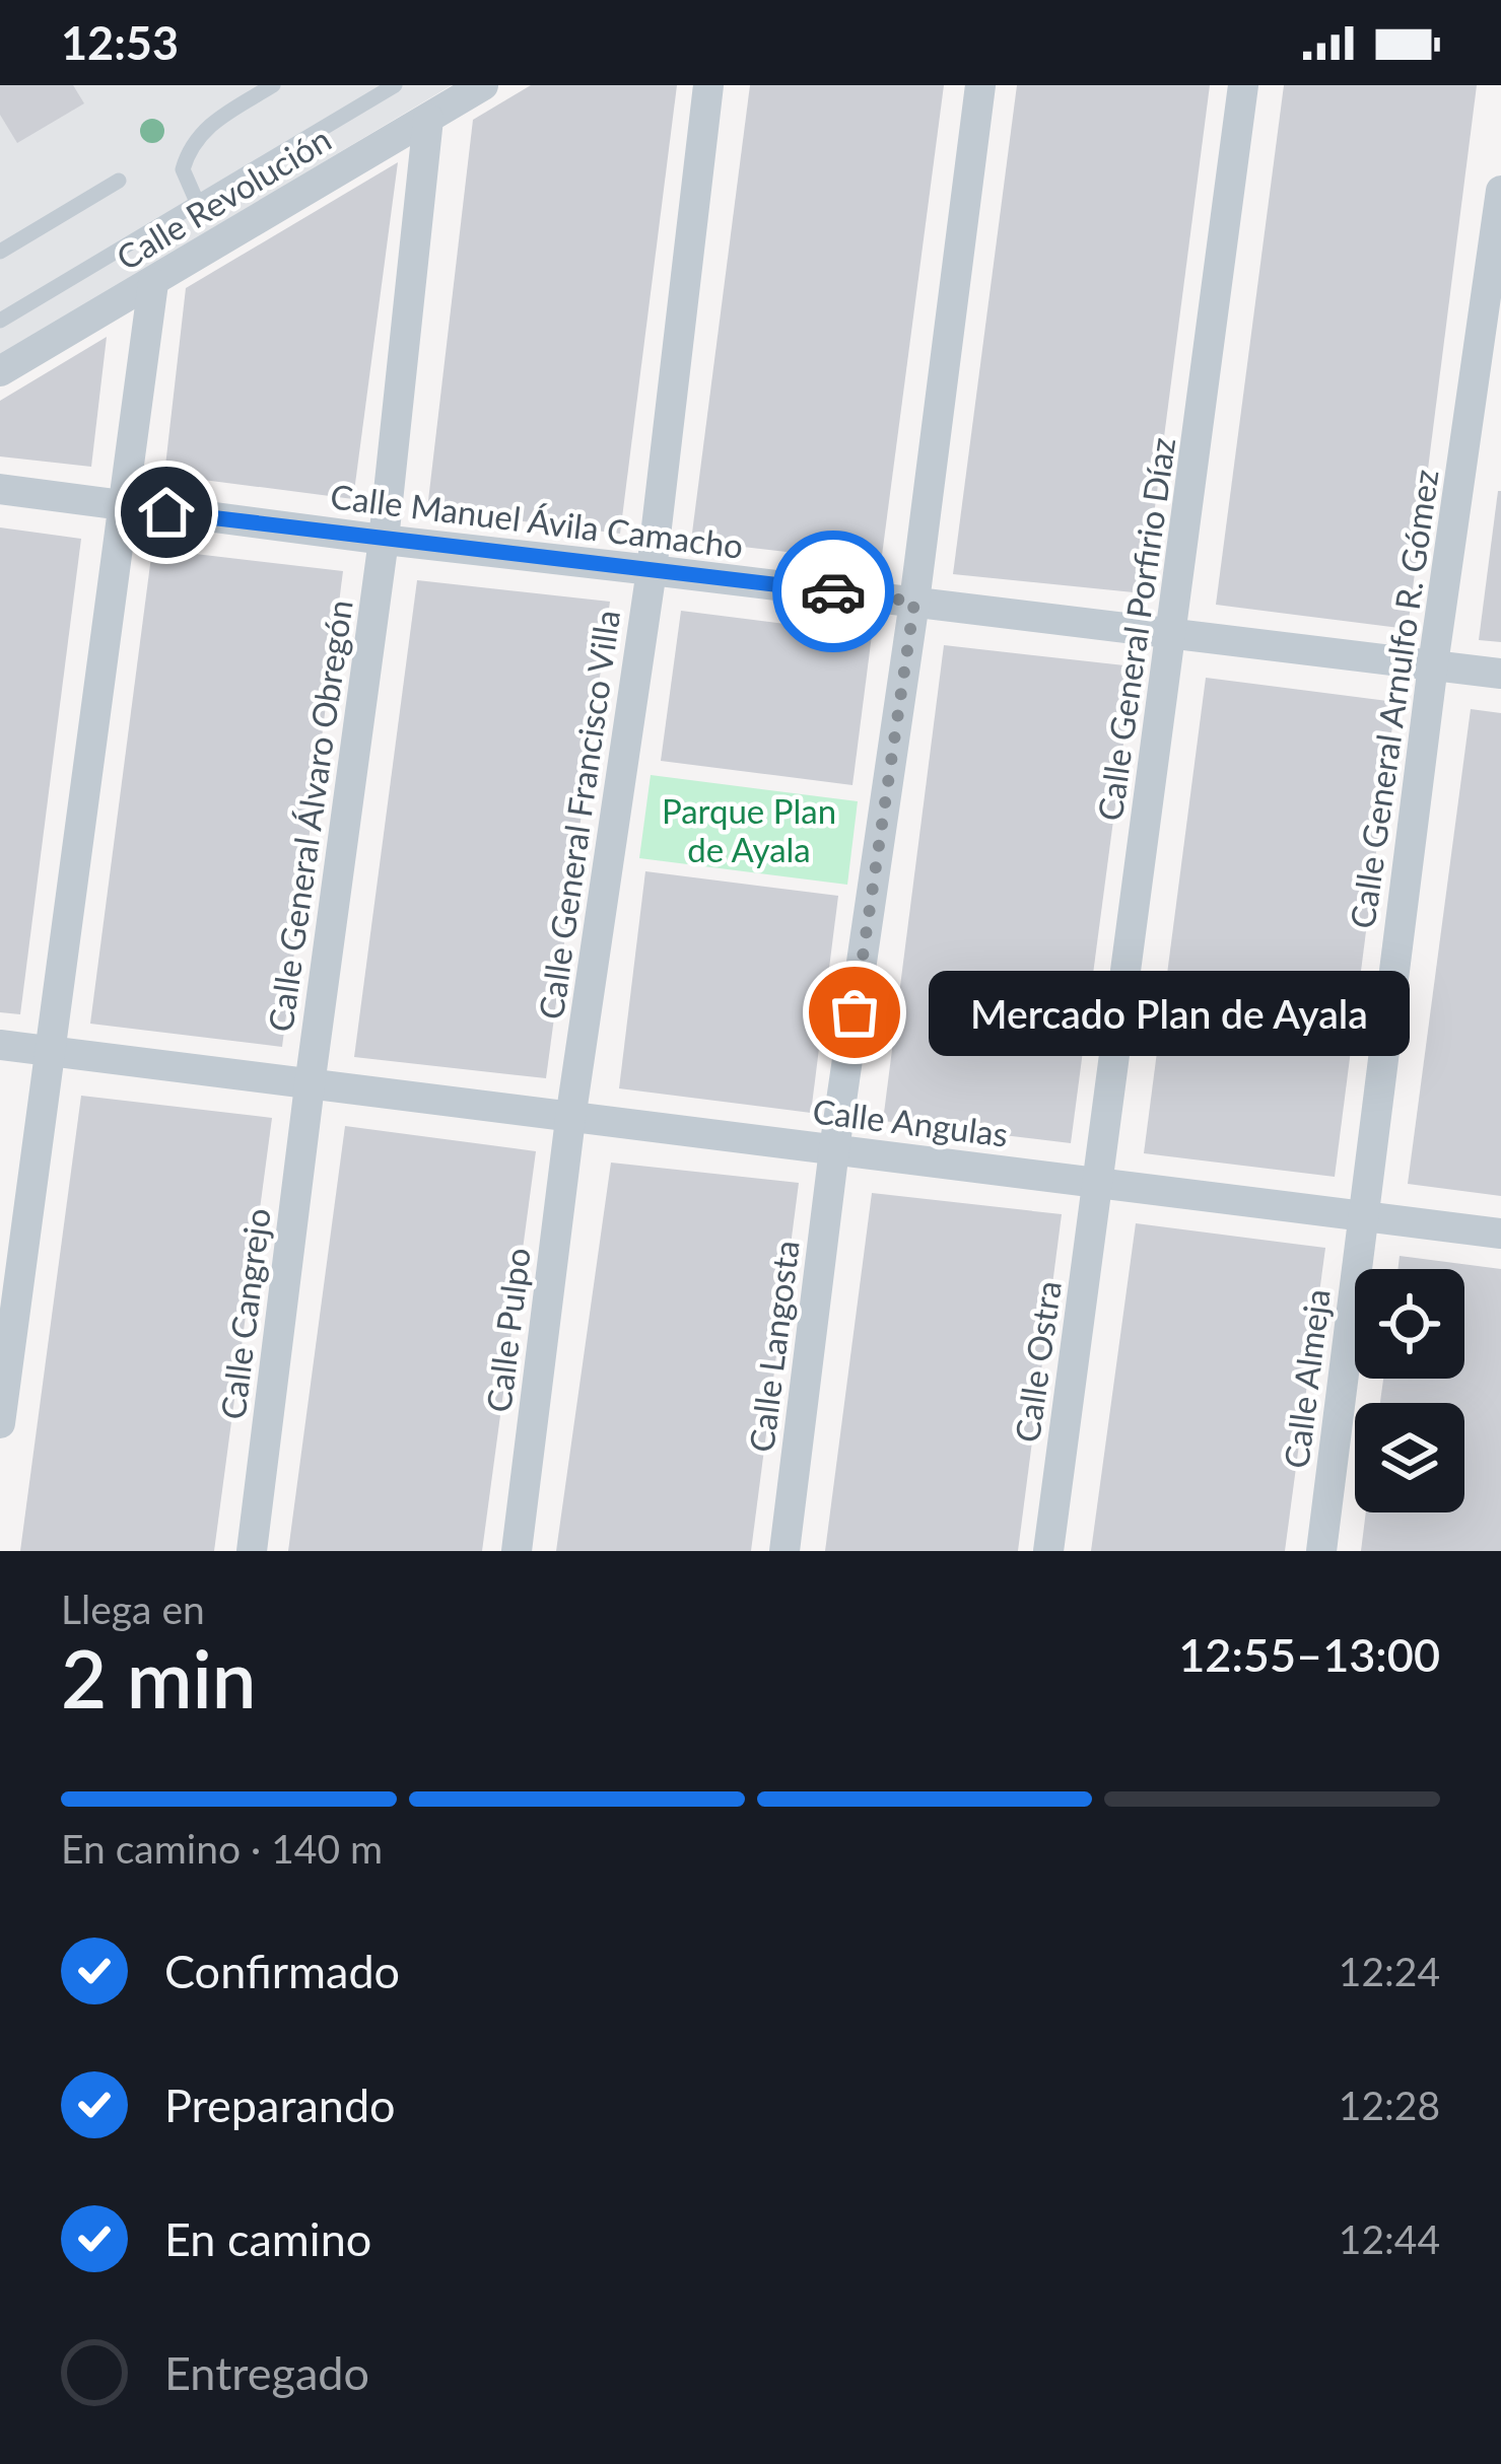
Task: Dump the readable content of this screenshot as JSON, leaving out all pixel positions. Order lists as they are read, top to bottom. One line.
{"streets":{"street":["Calle Revolución","Calle Manuel Ávila Camacho","Calle General Porfirio Díaz","Calle General Arnulfo R. Gómez","Calle General Francisco Villa","Calle General Álvaro Obregón","Calle Angulas","Calle Cangrejo","Calle Pulpo","Calle Langosta","Calle Ostra","Calle Almeja"]},"crossings":[["Calle Revolución","Calle General Álvaro Obregón"],["Calle Manuel Ávila Camacho","Calle General Porfirio Díaz"],["Calle Manuel Ávila Camacho","Calle General Arnulfo R. Gómez"],["Calle Manuel Ávila Camacho","Calle General Francisco Villa"],["Calle Manuel Ávila Camacho","Calle General Álvaro Obregón"],["Calle Manuel Ávila Camacho","Calle Langosta"],["Calle General Porfirio Díaz","Calle Angulas"],["Calle General Porfirio Díaz","Calle Ostra"],["Calle General Arnulfo R. Gómez","Calle Angulas"],["Calle General Arnulfo R. Gómez","Calle Almeja"],["Calle General Francisco Villa","Calle Angulas"],["Calle General Francisco Villa","Calle Pulpo"],["Calle General Álvaro Obregón","Calle Angulas"],["Calle General Álvaro Obregón","Calle Cangrejo"],["Calle Angulas","Calle Cangrejo"],["Calle Angulas","Calle Pulpo"],["Calle Angulas","Calle Langosta"],["Calle Angulas","Calle Ostra"],["Calle Angulas","Calle Almeja"]],"parks":["Parque Plan de Ayala"],"places":["Mercado Plan de Ayala"],"page":{"status":"12:53","bubble":"Mercado Plan de Ayala","heading":["2 min","Llega en","12:55–13:00"],"bar":"En camino · 140 m","list":[["Confirmado","12:24"],["Preparando","12:28"],["En camino","12:44"],"Entregado"]}}
